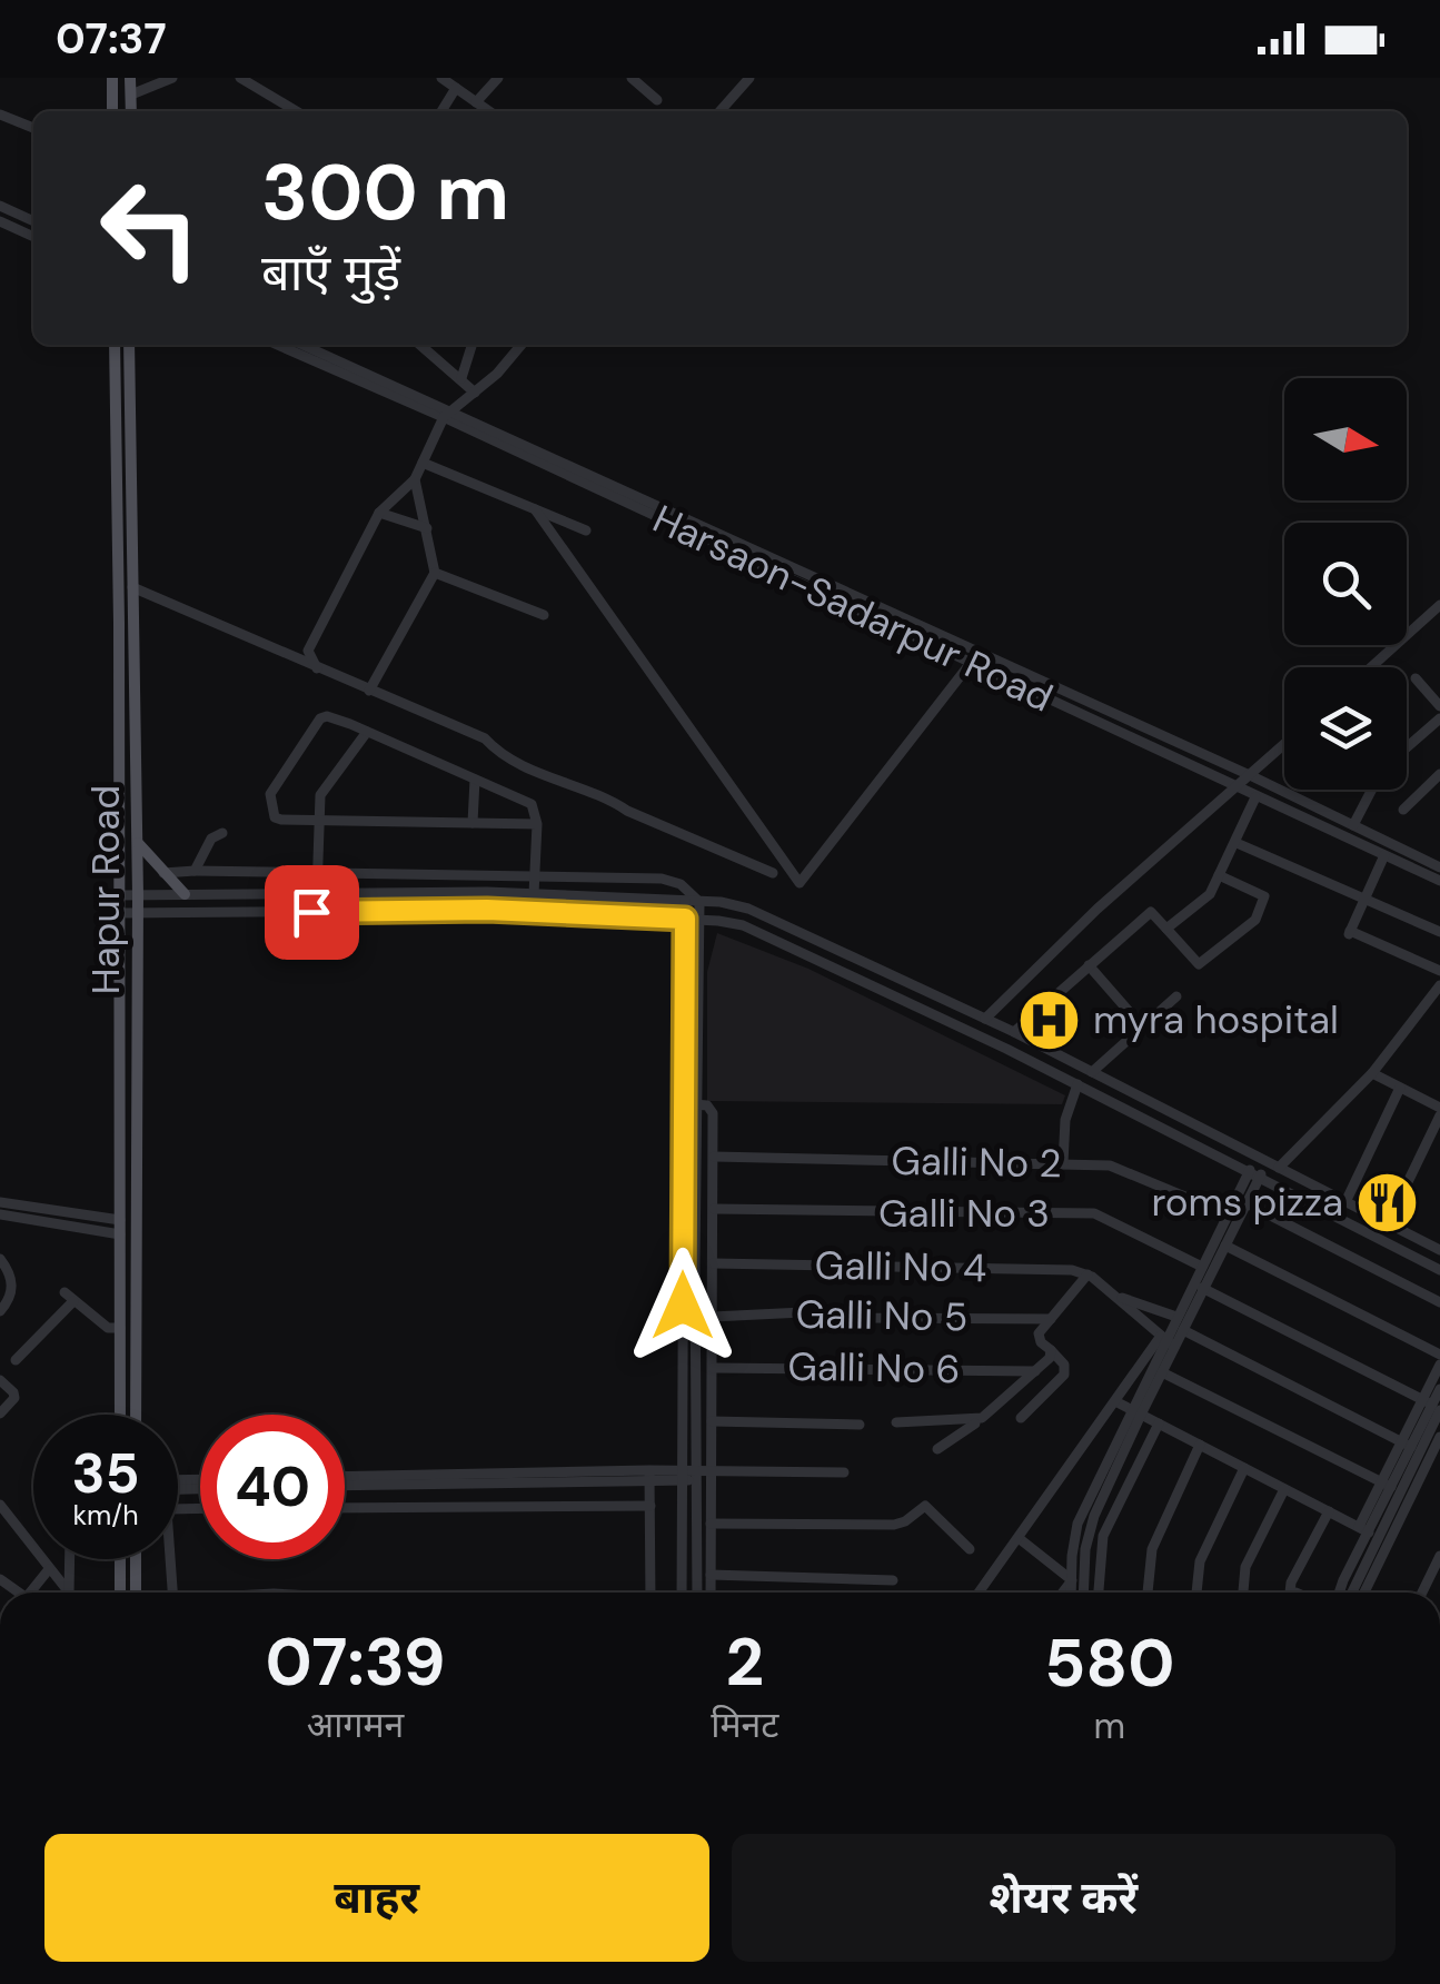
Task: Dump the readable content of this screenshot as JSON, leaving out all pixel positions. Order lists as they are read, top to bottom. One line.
{"streets":{"main road":["Hapur Road"],"street":["Harsaon-Sadarpur Road","Galli No 2","Galli No 3","Galli No 4","Galli No 5","Galli No 6"]},"places":{"hospital":["myra hospital"],"restaurant":["roms pizza"]},"north":"right","page":{"status":"07:37","turn":["300 m","बाएँ मुड़ें"],"speed":"35 km/h","limit":"40","eta":["07:39","आगमन","2","मिनट","580","m"],"buttons":["बाहर","शेयर करें"]}}
